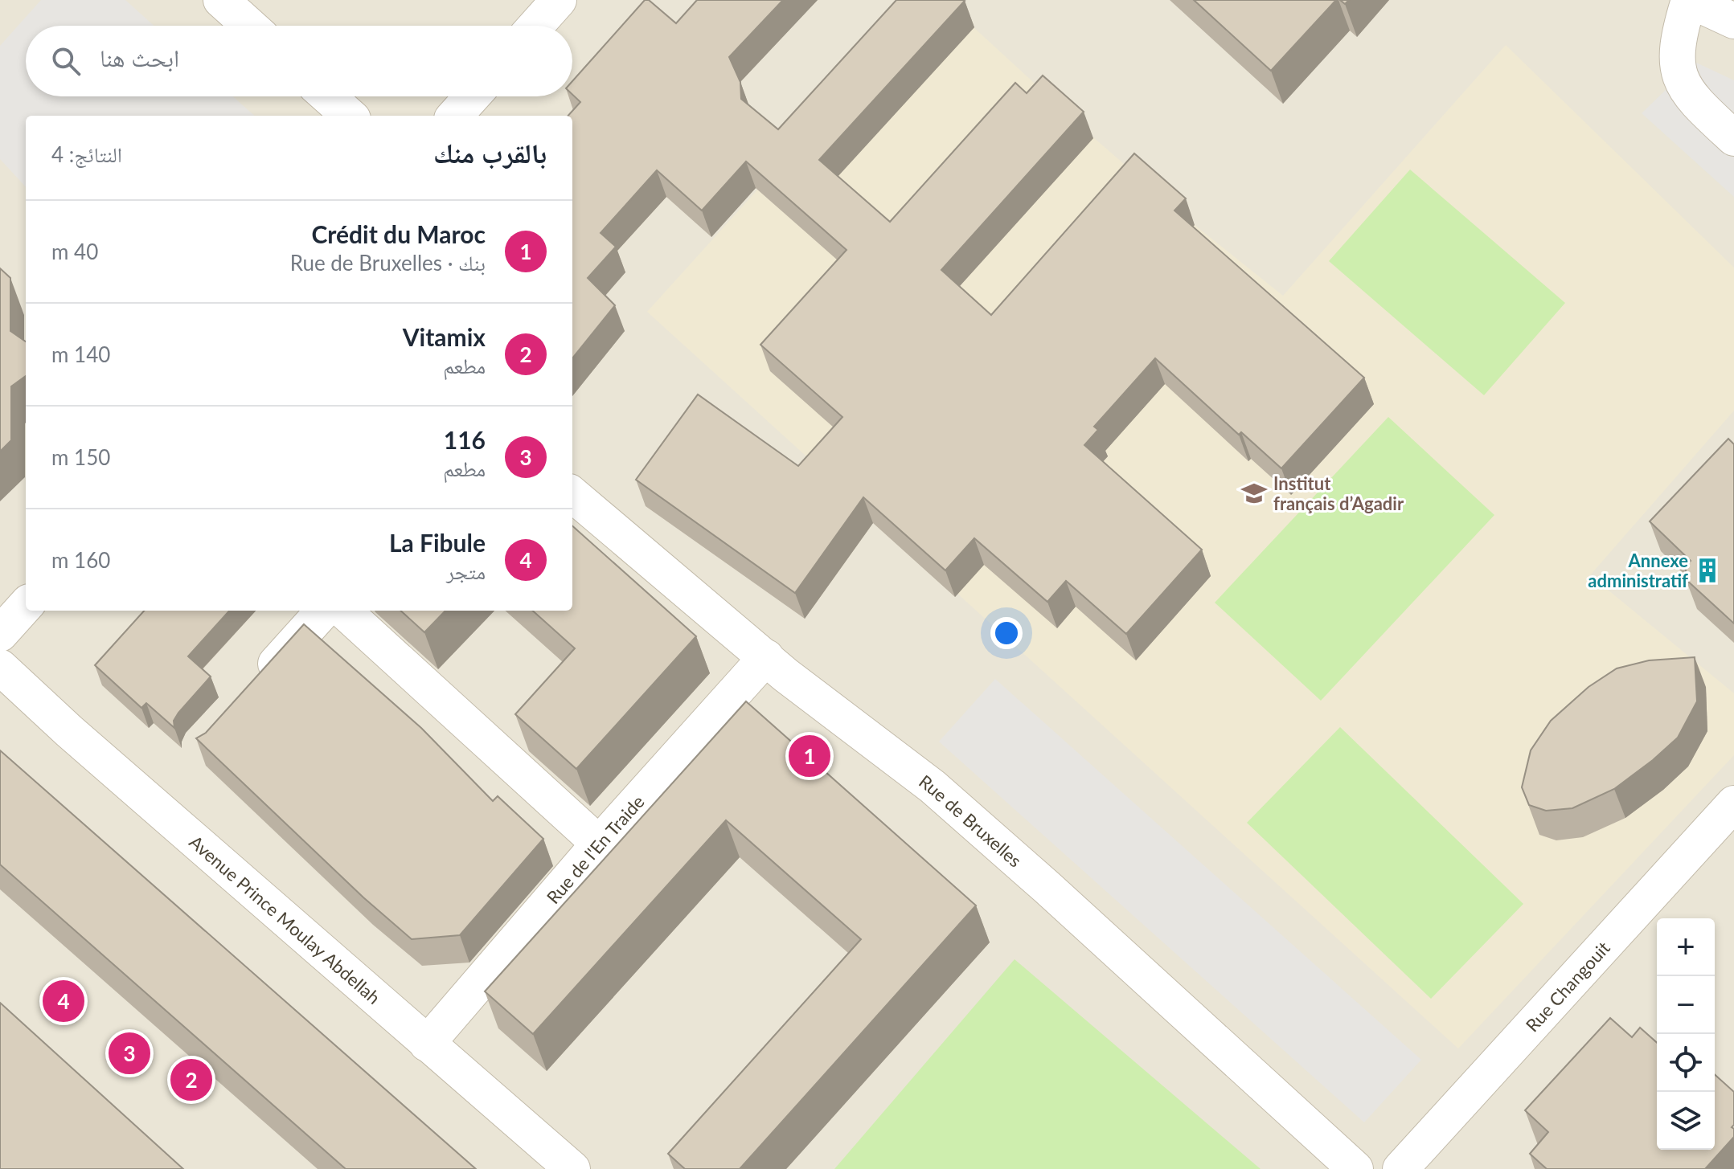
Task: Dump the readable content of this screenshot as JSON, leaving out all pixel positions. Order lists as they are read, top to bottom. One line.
{"streets":{"street":["Rue de Bruxelles","Rue de l'En Traide","Avenue Prince Moulay Abdellah","Rue Changouit"]},"crossings":[["Rue de Bruxelles","Rue de l'En Traide"],["Rue de l'En Traide","Avenue Prince Moulay Abdellah"]],"places":{"school or university":["Institut français d’Agadir"],"building":["Annexe administratif"]},"page":{"search":"ابحث هنا","heading":["بالقرب منك","النتائج: 4"],"list":[{"mark":"1","name":"Crédit du Maroc","note":"بنك · Rue de Bruxelles","value":"40 m"},{"mark":"2","name":"Vitamix","note":"مطعم","value":"140 m"},{"mark":"3","name":"116","note":"مطعم","value":"150 m"},{"mark":"4","name":"La Fibule","note":"متجر","value":"160 m"}],"pins":["1","4","3","2"],"map_buttons":["+","−"]}}
